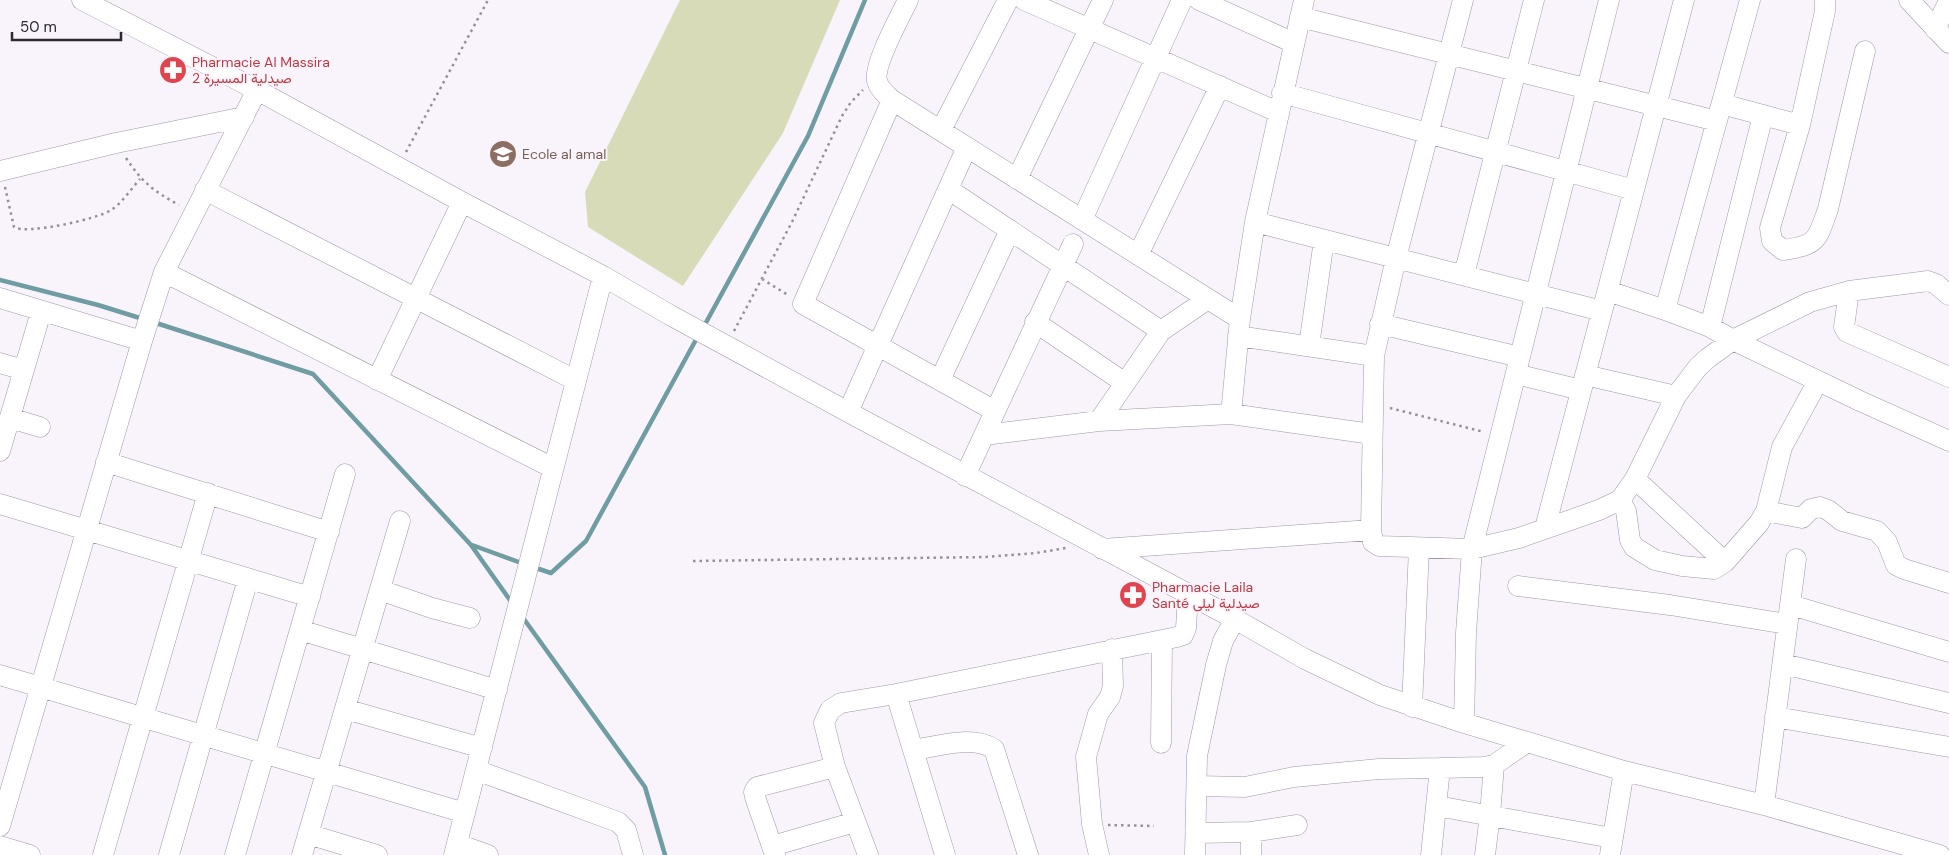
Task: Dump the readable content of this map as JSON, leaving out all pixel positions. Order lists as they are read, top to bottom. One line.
{"places":{"pharmacy":["Pharmacie Al Massira 2 صيدلية المسيرة","Pharmacie Laila Santé صيدلية ليلى"],"school or university":["Ecole al amal"]},"scale_bar":"50 m"}
